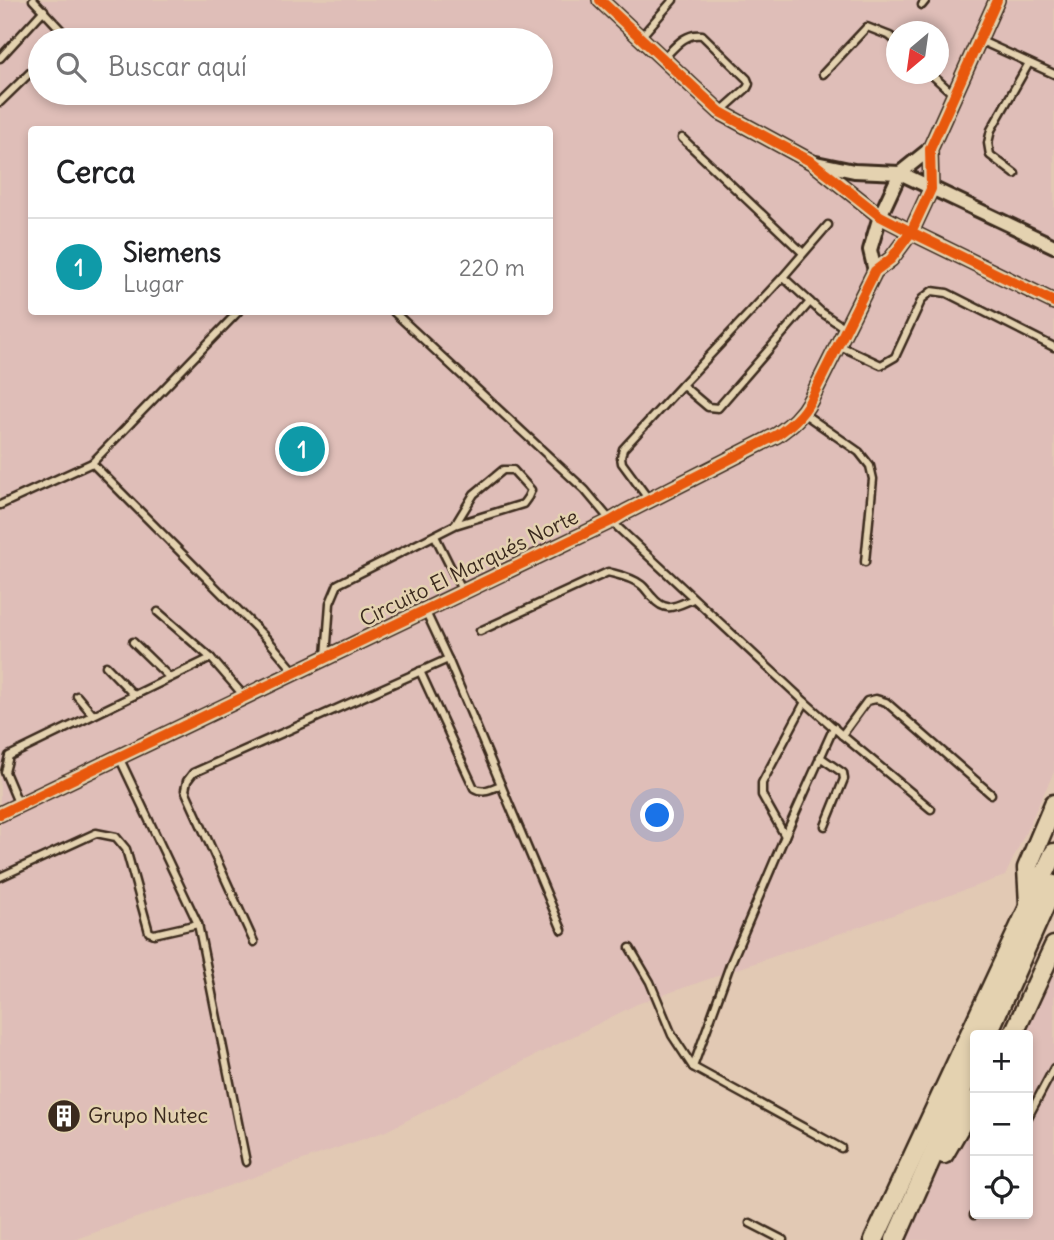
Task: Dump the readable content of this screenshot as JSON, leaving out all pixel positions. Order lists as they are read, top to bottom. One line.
{"streets":{"street":["Circuito El Marqués Norte"]},"places":{"building":["Grupo Nutec"]},"north":"bottom left","page":{"search":"Buscar aquí","heading":"Cerca","list":[{"mark":"1","name":"Siemens","note":"Lugar","value":"220 m"}],"pins":"1","map_buttons":["+","−"]}}
